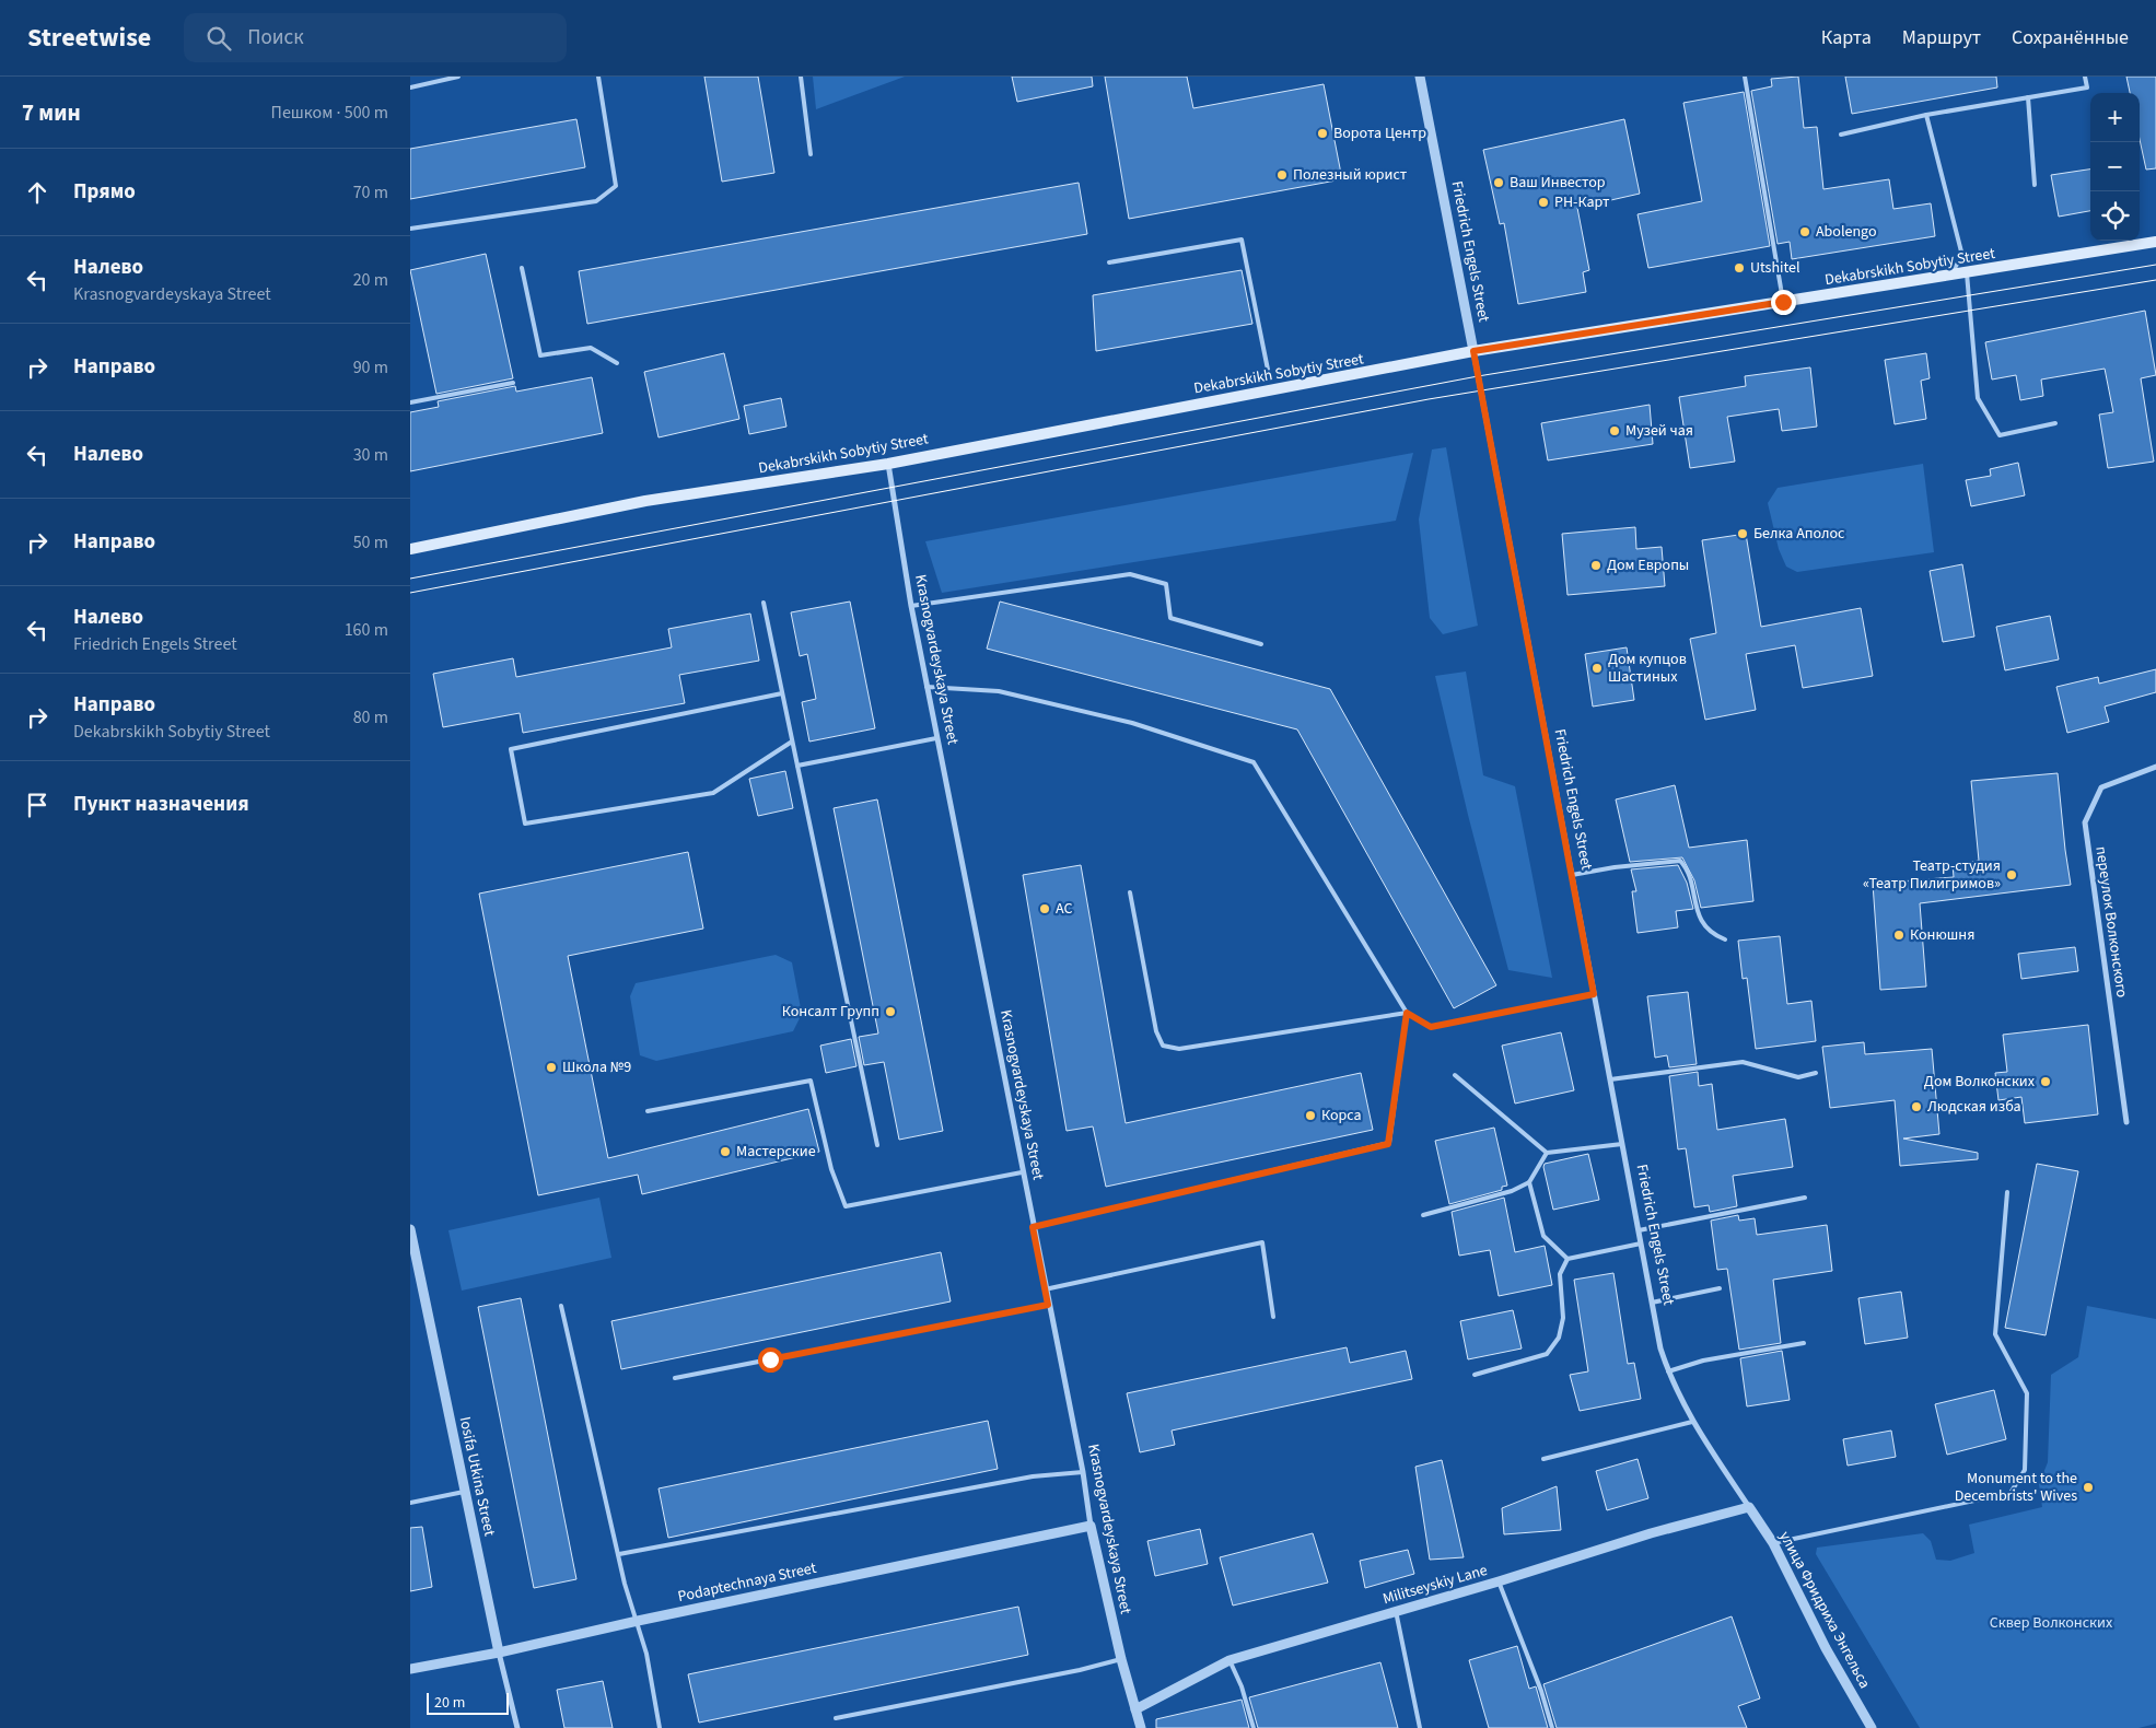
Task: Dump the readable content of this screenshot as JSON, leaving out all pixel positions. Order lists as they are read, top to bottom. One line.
{"streets":{"main road":["Dekabrskikh Sobytiy Street"],"street":["Friedrich Engels Street","Krasnogvardeyskaya Street","переулок Волконского","Iosifa Utkina Street","Podaptechnaya Street","Militseyskiy Lane","улица Фридриха Энгельса"]},"crossings":[["Friedrich Engels Street","Dekabrskikh Sobytiy Street"],["Friedrich Engels Street","Militseyskiy Lane"],["Friedrich Engels Street","улица Фридриха Энгельса"],["Dekabrskikh Sobytiy Street","Krasnogvardeyskaya Street"],["Krasnogvardeyskaya Street","Podaptechnaya Street"],["Krasnogvardeyskaya Street","Militseyskiy Lane"],["Iosifa Utkina Street","Podaptechnaya Street"],["Militseyskiy Lane","улица Фридриха Энгельса"]],"parks":["Сквер Волконских"],"places":["Ворота Центр","Полезный юрист","Ваш Инвестор","РН-Карт","Abolengo","Utshitel","Музей чая","Белка Аполос","Дом Европы","Дом купцов Шастиных","Театр-студия «Театр Пилигримов»","АС","Конюшня","Консалт Групп","Школа №9","Дом Волконских","Людская изба","Корса","Мастерские","Monument to the Decembrists' Wives"],"scale_bar":"20 m","page":{"header":"Streetwise","search":"Поиск","nav":["Карта","Маршрут","Сохранённые"],"heading":["7 мин","Пешком · 500 m"],"map_buttons":["+","−"],"list":[["Прямо","70 m"],["Налево","Krasnogvardeyskaya Street","20 m"],["Направо","90 m"],["Налево","30 m"],["Направо","50 m"],["Налево","Friedrich Engels Street","160 m"],["Направо","Dekabrskikh Sobytiy Street","80 m"],"Пункт назначения"],"scale":"20 m"}}
